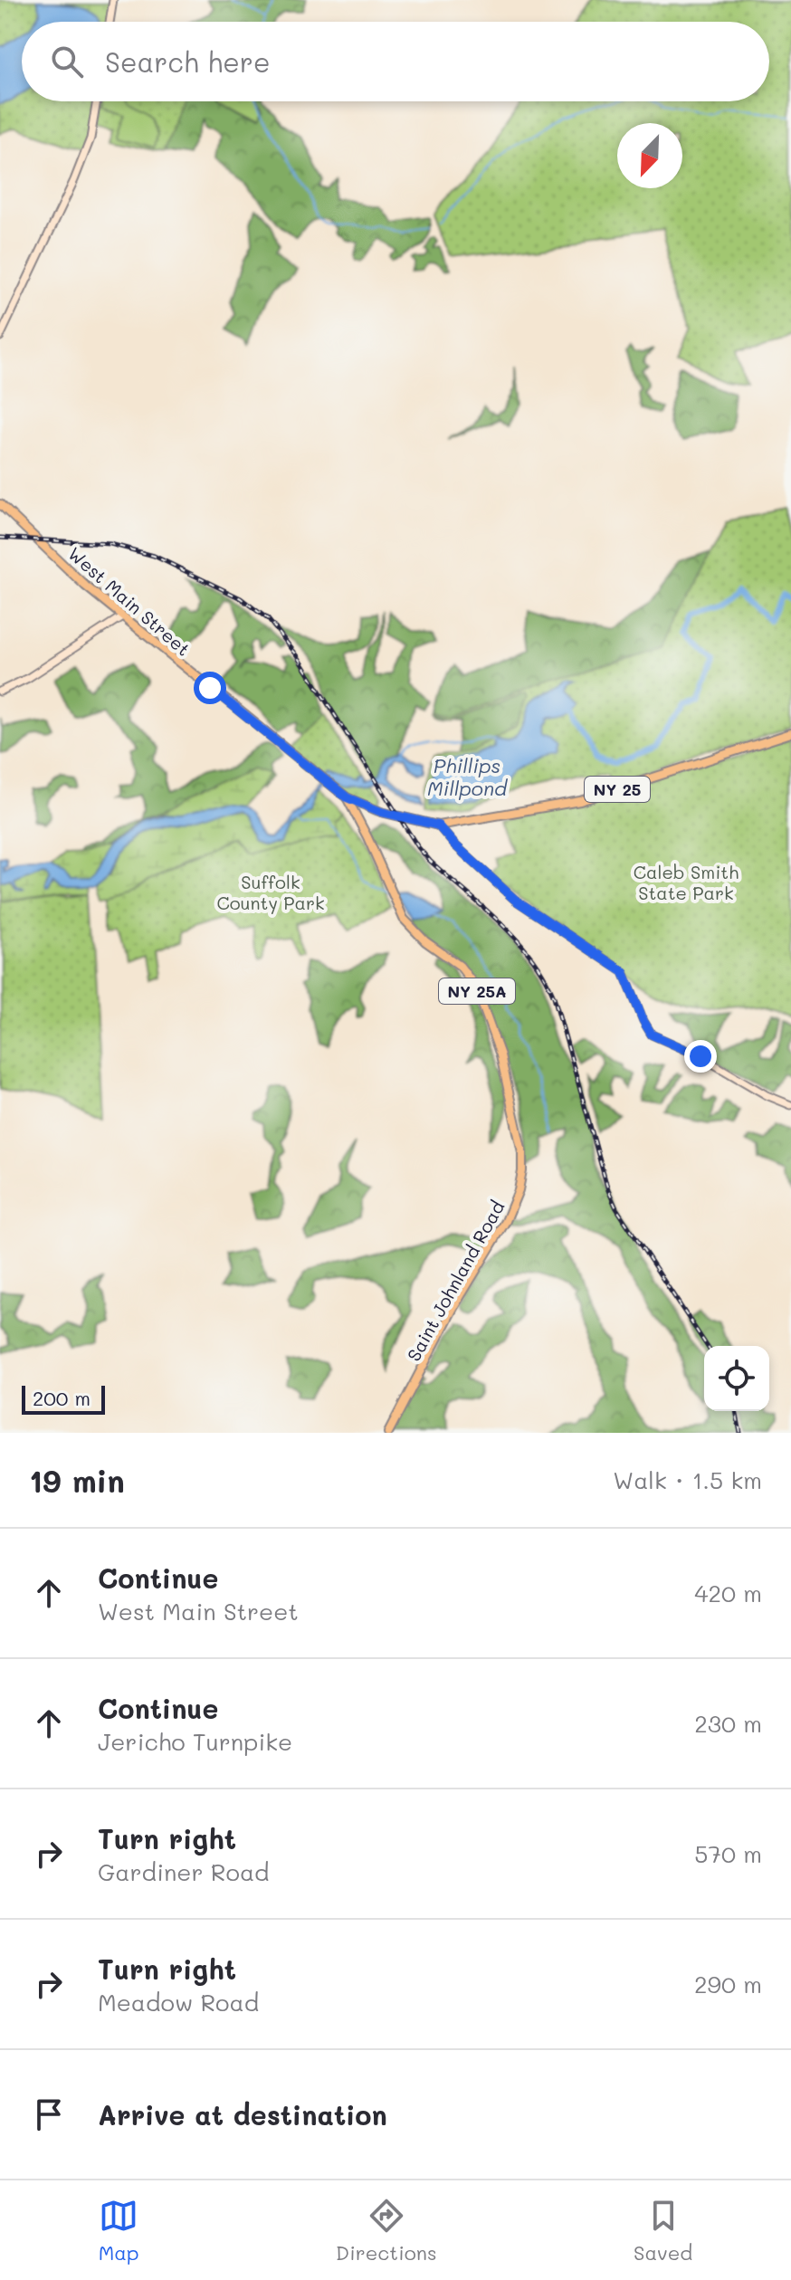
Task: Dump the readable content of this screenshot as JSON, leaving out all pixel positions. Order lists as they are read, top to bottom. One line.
{"streets":{"main road":["West Main Street","NY 25","NY 25A","Saint Johnland Road"]},"crossings":[["West Main Street","NY 25"],["West Main Street","Saint Johnland Road"],["NY 25","Saint Johnland Road"]],"water":["Phillips Millpond"],"parks":["Caleb Smith State Park","Suffolk County Park"],"scale_bar":"200 m","north":"bottom left","page":{"search":"Search here","scale":"200 m","heading":["19 min","Walk · 1.5 km"],"list":[["Continue","West Main Street","420 m"],["Continue","Jericho Turnpike","230 m"],["Turn right","Gardiner Road","570 m"],["Turn right","Meadow Road","290 m"],"Arrive at destination"],"nav":["Map","Directions","Saved"]}}
